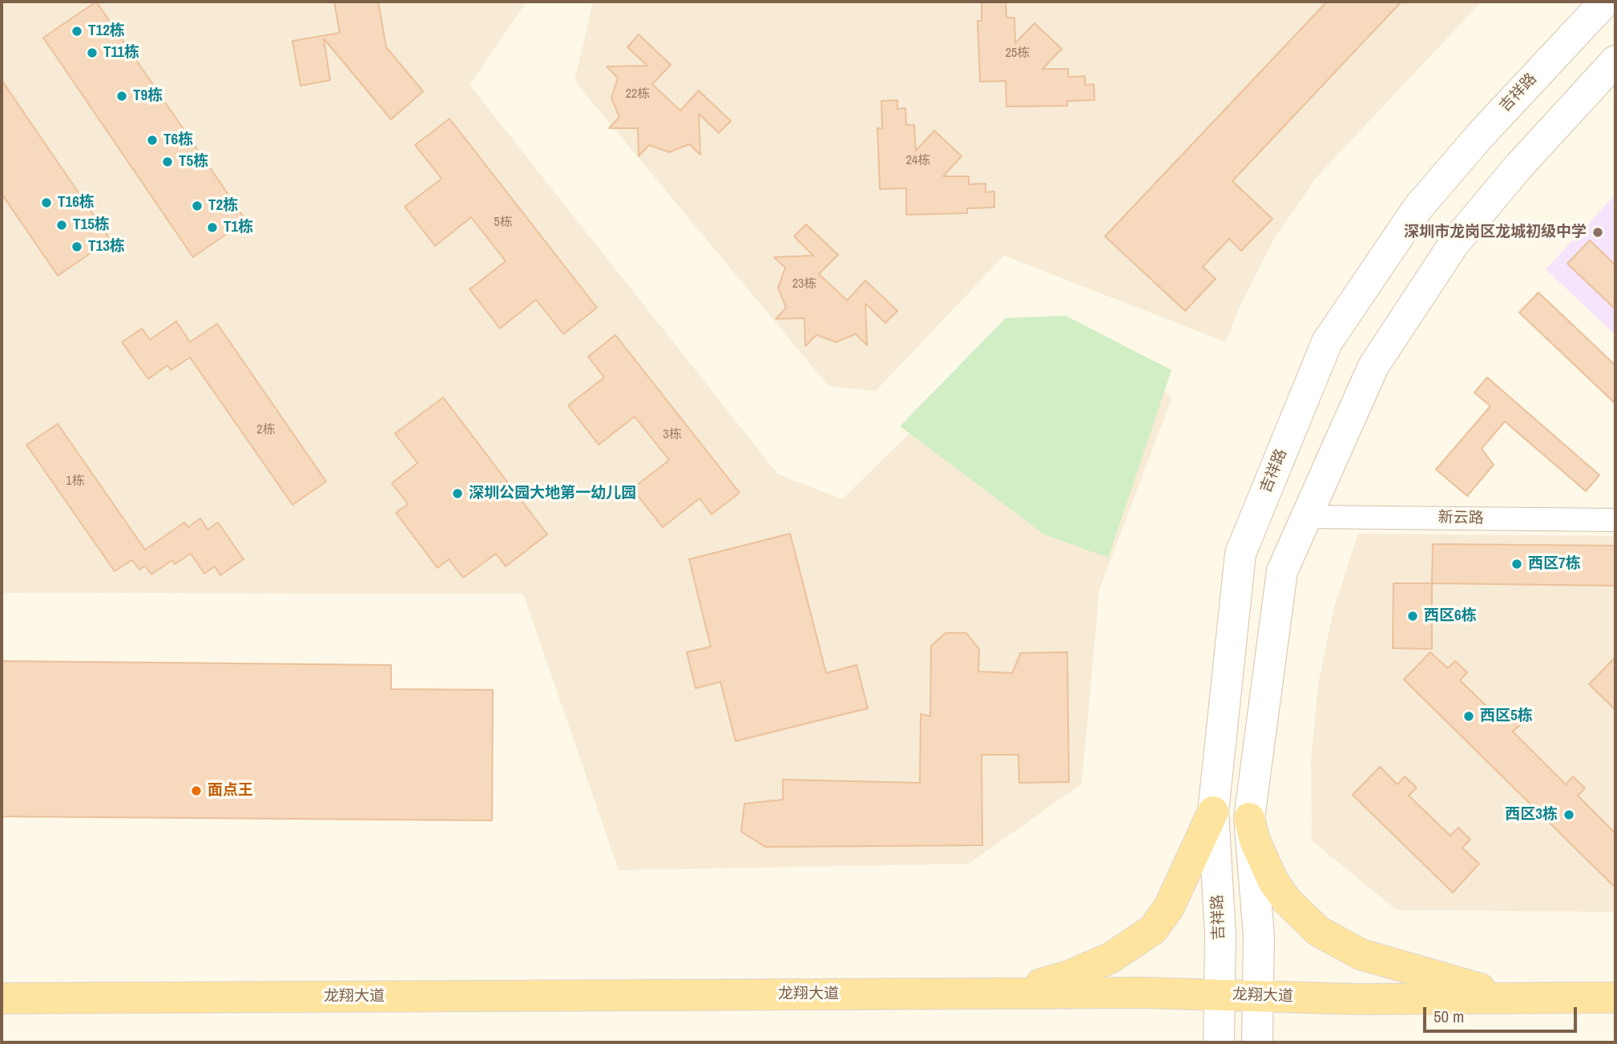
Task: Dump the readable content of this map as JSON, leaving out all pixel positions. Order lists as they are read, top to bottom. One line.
{"streets":{"main road":["吉祥路","龙翔大道"],"street":["新云路"]},"crossings":[["吉祥路","龙翔大道"]],"places":["T12栋","T11栋","T9栋","T6栋","T5栋","T16栋","T2栋","T15栋","T1栋","深圳市龙岗区龙城初级中学","T13栋","深圳公园大地第一幼儿园","西区7栋","西区6栋","西区5栋","面点王","西区3栋"],"house_numbers":["25栋","22栋","24栋","5栋","23栋","2栋","3栋","1栋"],"scale_bar":"50 m"}
